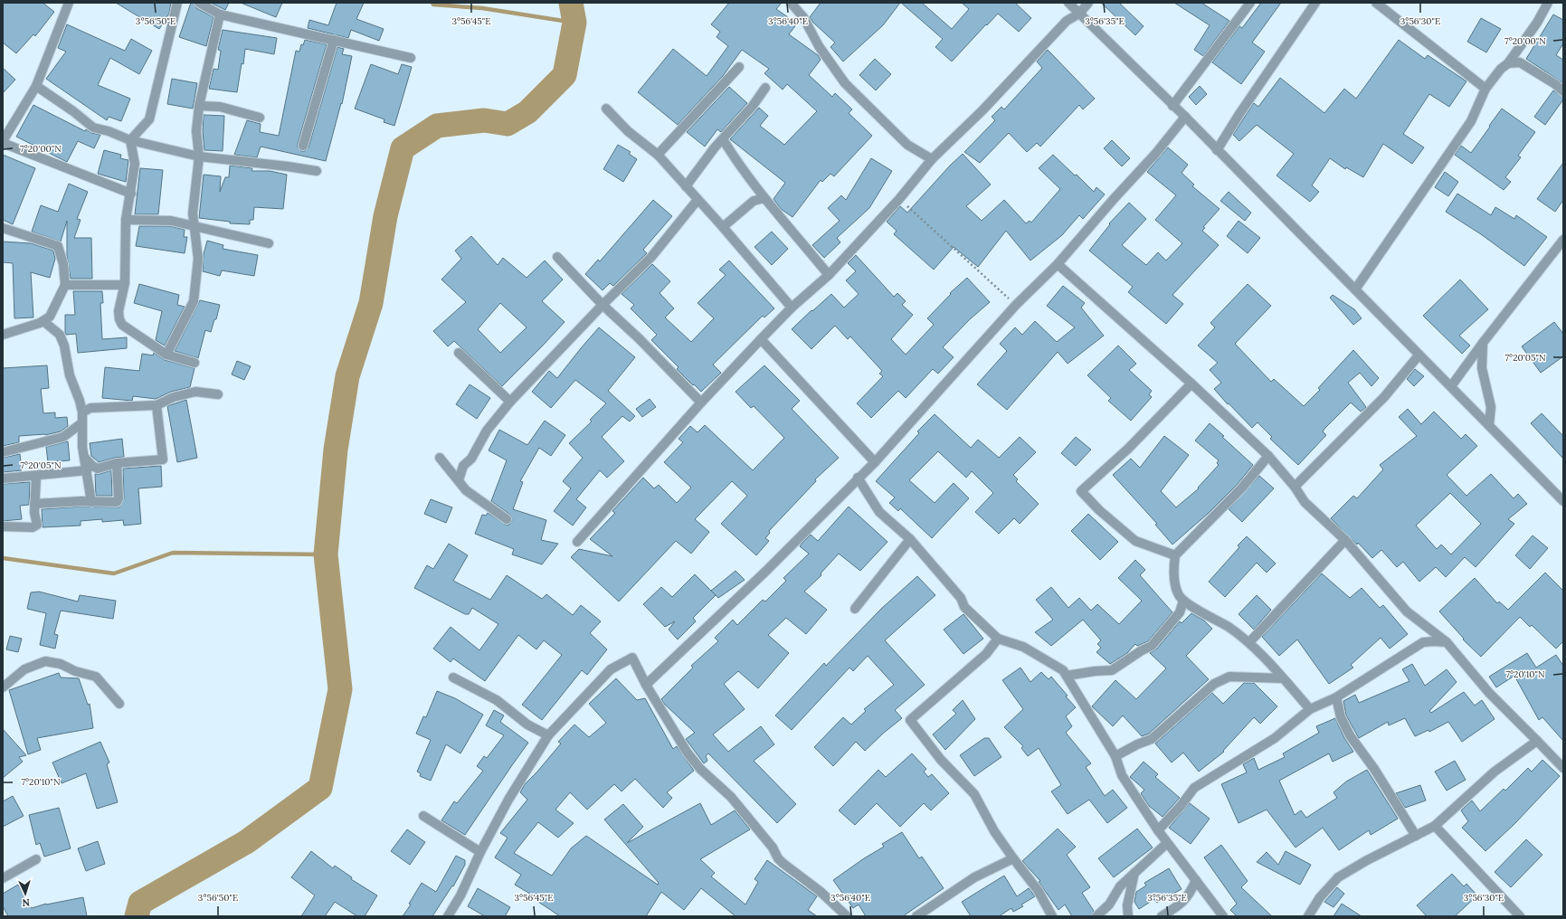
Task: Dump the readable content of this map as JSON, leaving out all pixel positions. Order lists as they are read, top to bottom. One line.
{"north":"bottom","coordinates":["3°56'50\"E","3°56'45\"E","3°56'40\"E","3°56'35\"E","3°56'30\"E","7°20'00\"N","7°20'05\"N","7°20'10\"N"]}
